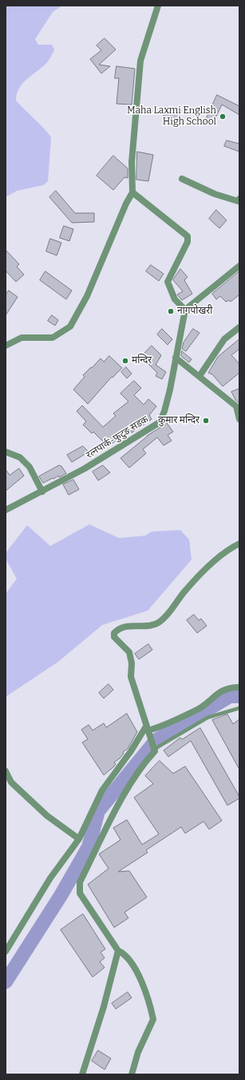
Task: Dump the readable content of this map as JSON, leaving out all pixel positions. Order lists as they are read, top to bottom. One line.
{"streets":{"street":["रत्नपार्क-फुटुङ सडक"]},"places":["Maha Laxmi English High School","नागपोखरी","मन्दिर","कुमार मन्दिर"]}
